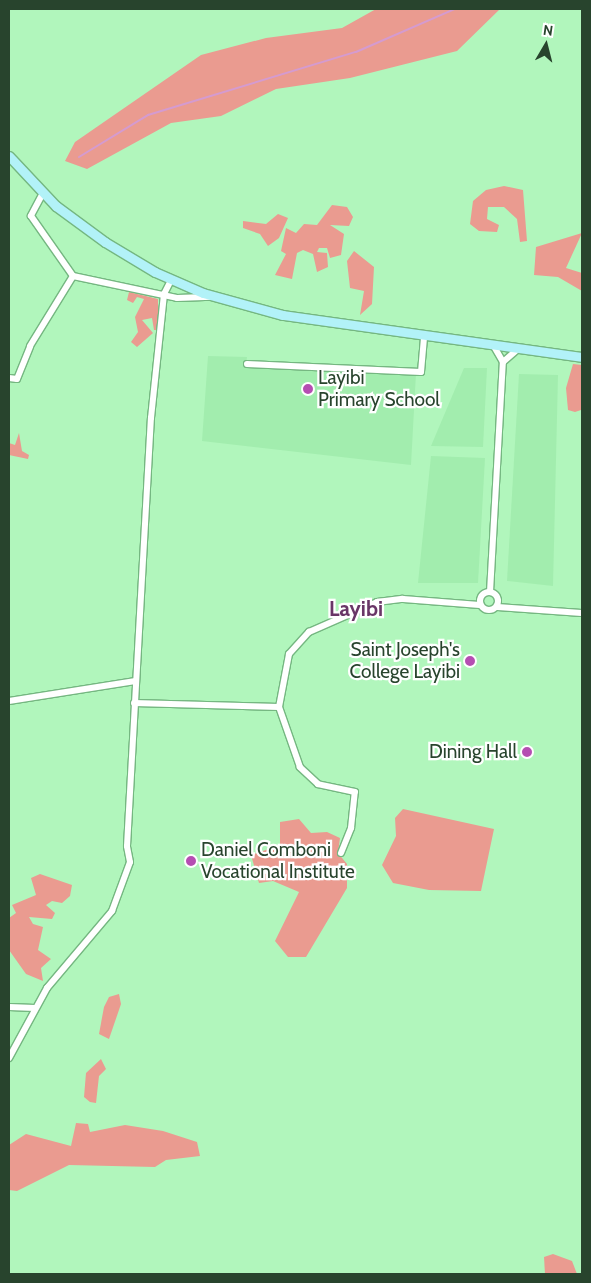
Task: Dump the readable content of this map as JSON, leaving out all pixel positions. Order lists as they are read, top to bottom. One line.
{"districts":["Layibi"],"places":["Layibi Primary School","Saint Joseph's College Layibi","Dining Hall","Daniel Comboni Vocational Institute"],"north":"top"}
